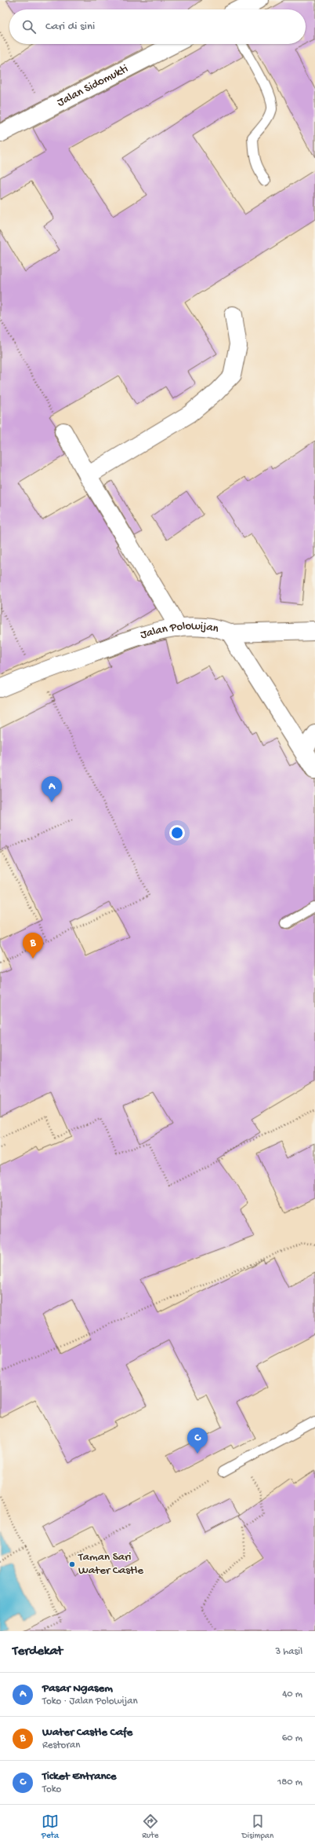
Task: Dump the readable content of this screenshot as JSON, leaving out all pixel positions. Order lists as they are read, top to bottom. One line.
{"streets":{"street":["Jalan Sidomukti","Jalan Polowijan"]},"places":["Taman Sari Water Castle"],"page":{"search":"Cari di sini","pins":["A","B","C"],"heading":["Terdekat","3 hasil"],"list":[{"mark":"A","name":"Pasar Ngasem","note":"Toko · Jalan Polowijan","value":"40 m"},{"mark":"B","name":"Water Castle Cafe","note":"Restoran","value":"60 m"},{"mark":"C","name":"Ticket Entrance","note":"Toko","value":"180 m"}],"nav":["Peta","Rute","Disimpan"]}}
